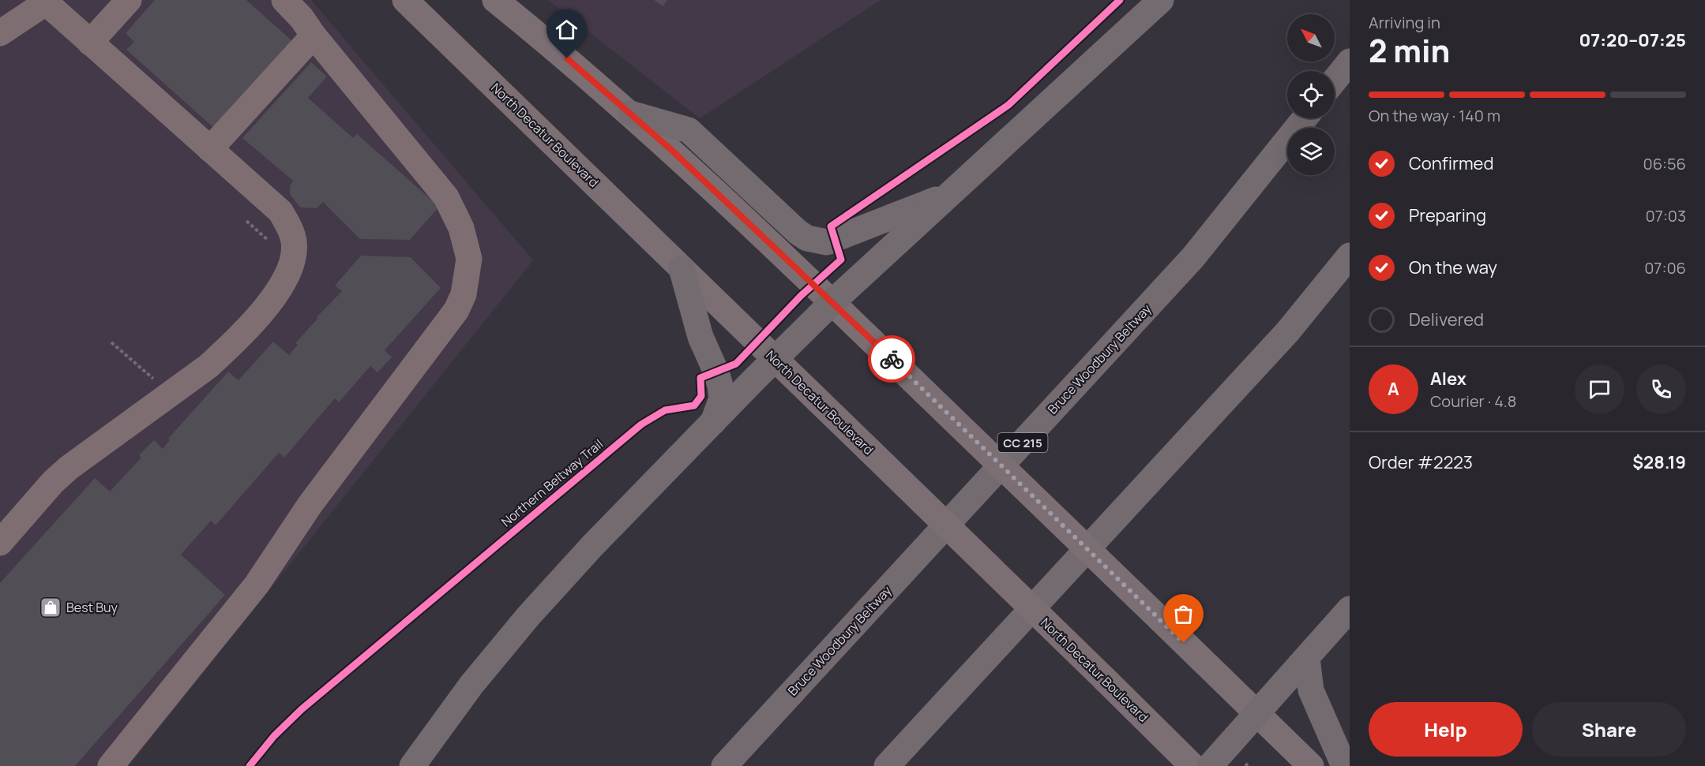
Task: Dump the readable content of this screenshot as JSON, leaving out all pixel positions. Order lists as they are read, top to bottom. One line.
{"streets":{"highway":["Bruce Woodbury Beltway","CC 215"],"main road":["North Decatur Boulevard"],"cycle path":["Northern Beltway Trail"]},"places":{"shop":["Best Buy"]},"north":"top left","page":{"heading":["2 min","Arriving in","07:20–07:25"],"panel":["Alex","Courier · 4.8","Order #2223","$28.19"],"bar":"On the way · 140 m","list":[["Confirmed","06:56"],["Preparing","07:03"],["On the way","07:06"],"Delivered"],"round":"A","buttons":["Help","Share"]}}
